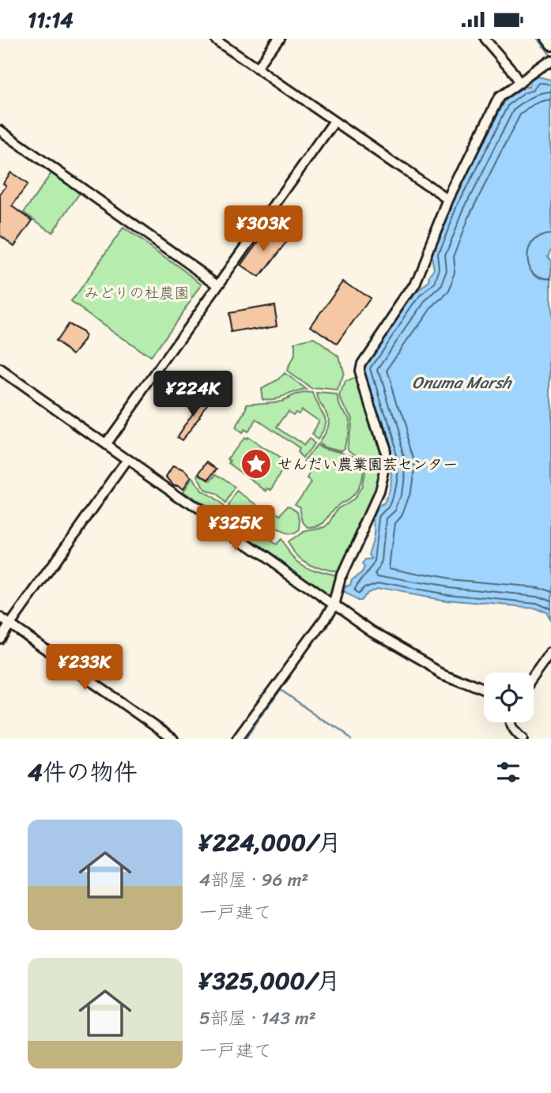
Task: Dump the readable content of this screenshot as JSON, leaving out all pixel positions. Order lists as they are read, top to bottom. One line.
{"water":["Onuma Marsh"],"parks":["みどりの杜農園"],"places":{"place":["せんだい農業園芸センター"]},"page":{"status":"11:14","price":["¥303K","¥224K","¥325K","¥233K"],"heading":"4件の物件","list":[{"name":"¥224,000/月","note":"4部屋 · 96 m² · 一戸建て"},{"name":"¥325,000/月","note":"5部屋 · 143 m² · 一戸建て"}]}}
